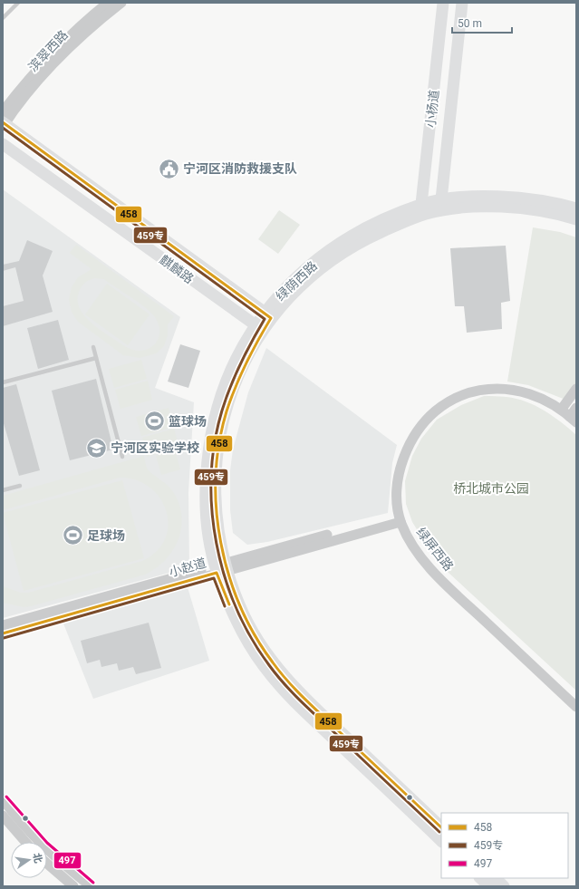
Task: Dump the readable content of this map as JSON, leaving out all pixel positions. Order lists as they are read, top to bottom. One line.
{"streets":{"main road":["小杨道","麒麟路","绿荫西路"],"street":["滨翠西路","绿屏西路","小赵道"]},"crossings":[["滨翠西路","麒麟路"],["小杨道","绿荫西路"],["麒麟路","绿荫西路"],["绿荫西路","小赵道"],["绿屏西路","小赵道"]],"parks":["桥北城市公园"],"places":{"public building":["宁河区消防救援支队"],"sports":["篮球场","足球场"],"school or university":["宁河区实验学校"]},"lines":["transit line 458","transit line 459专","transit line 497"],"legend":["458","459专","497"],"scale_bar":"50 m","north":"right"}
